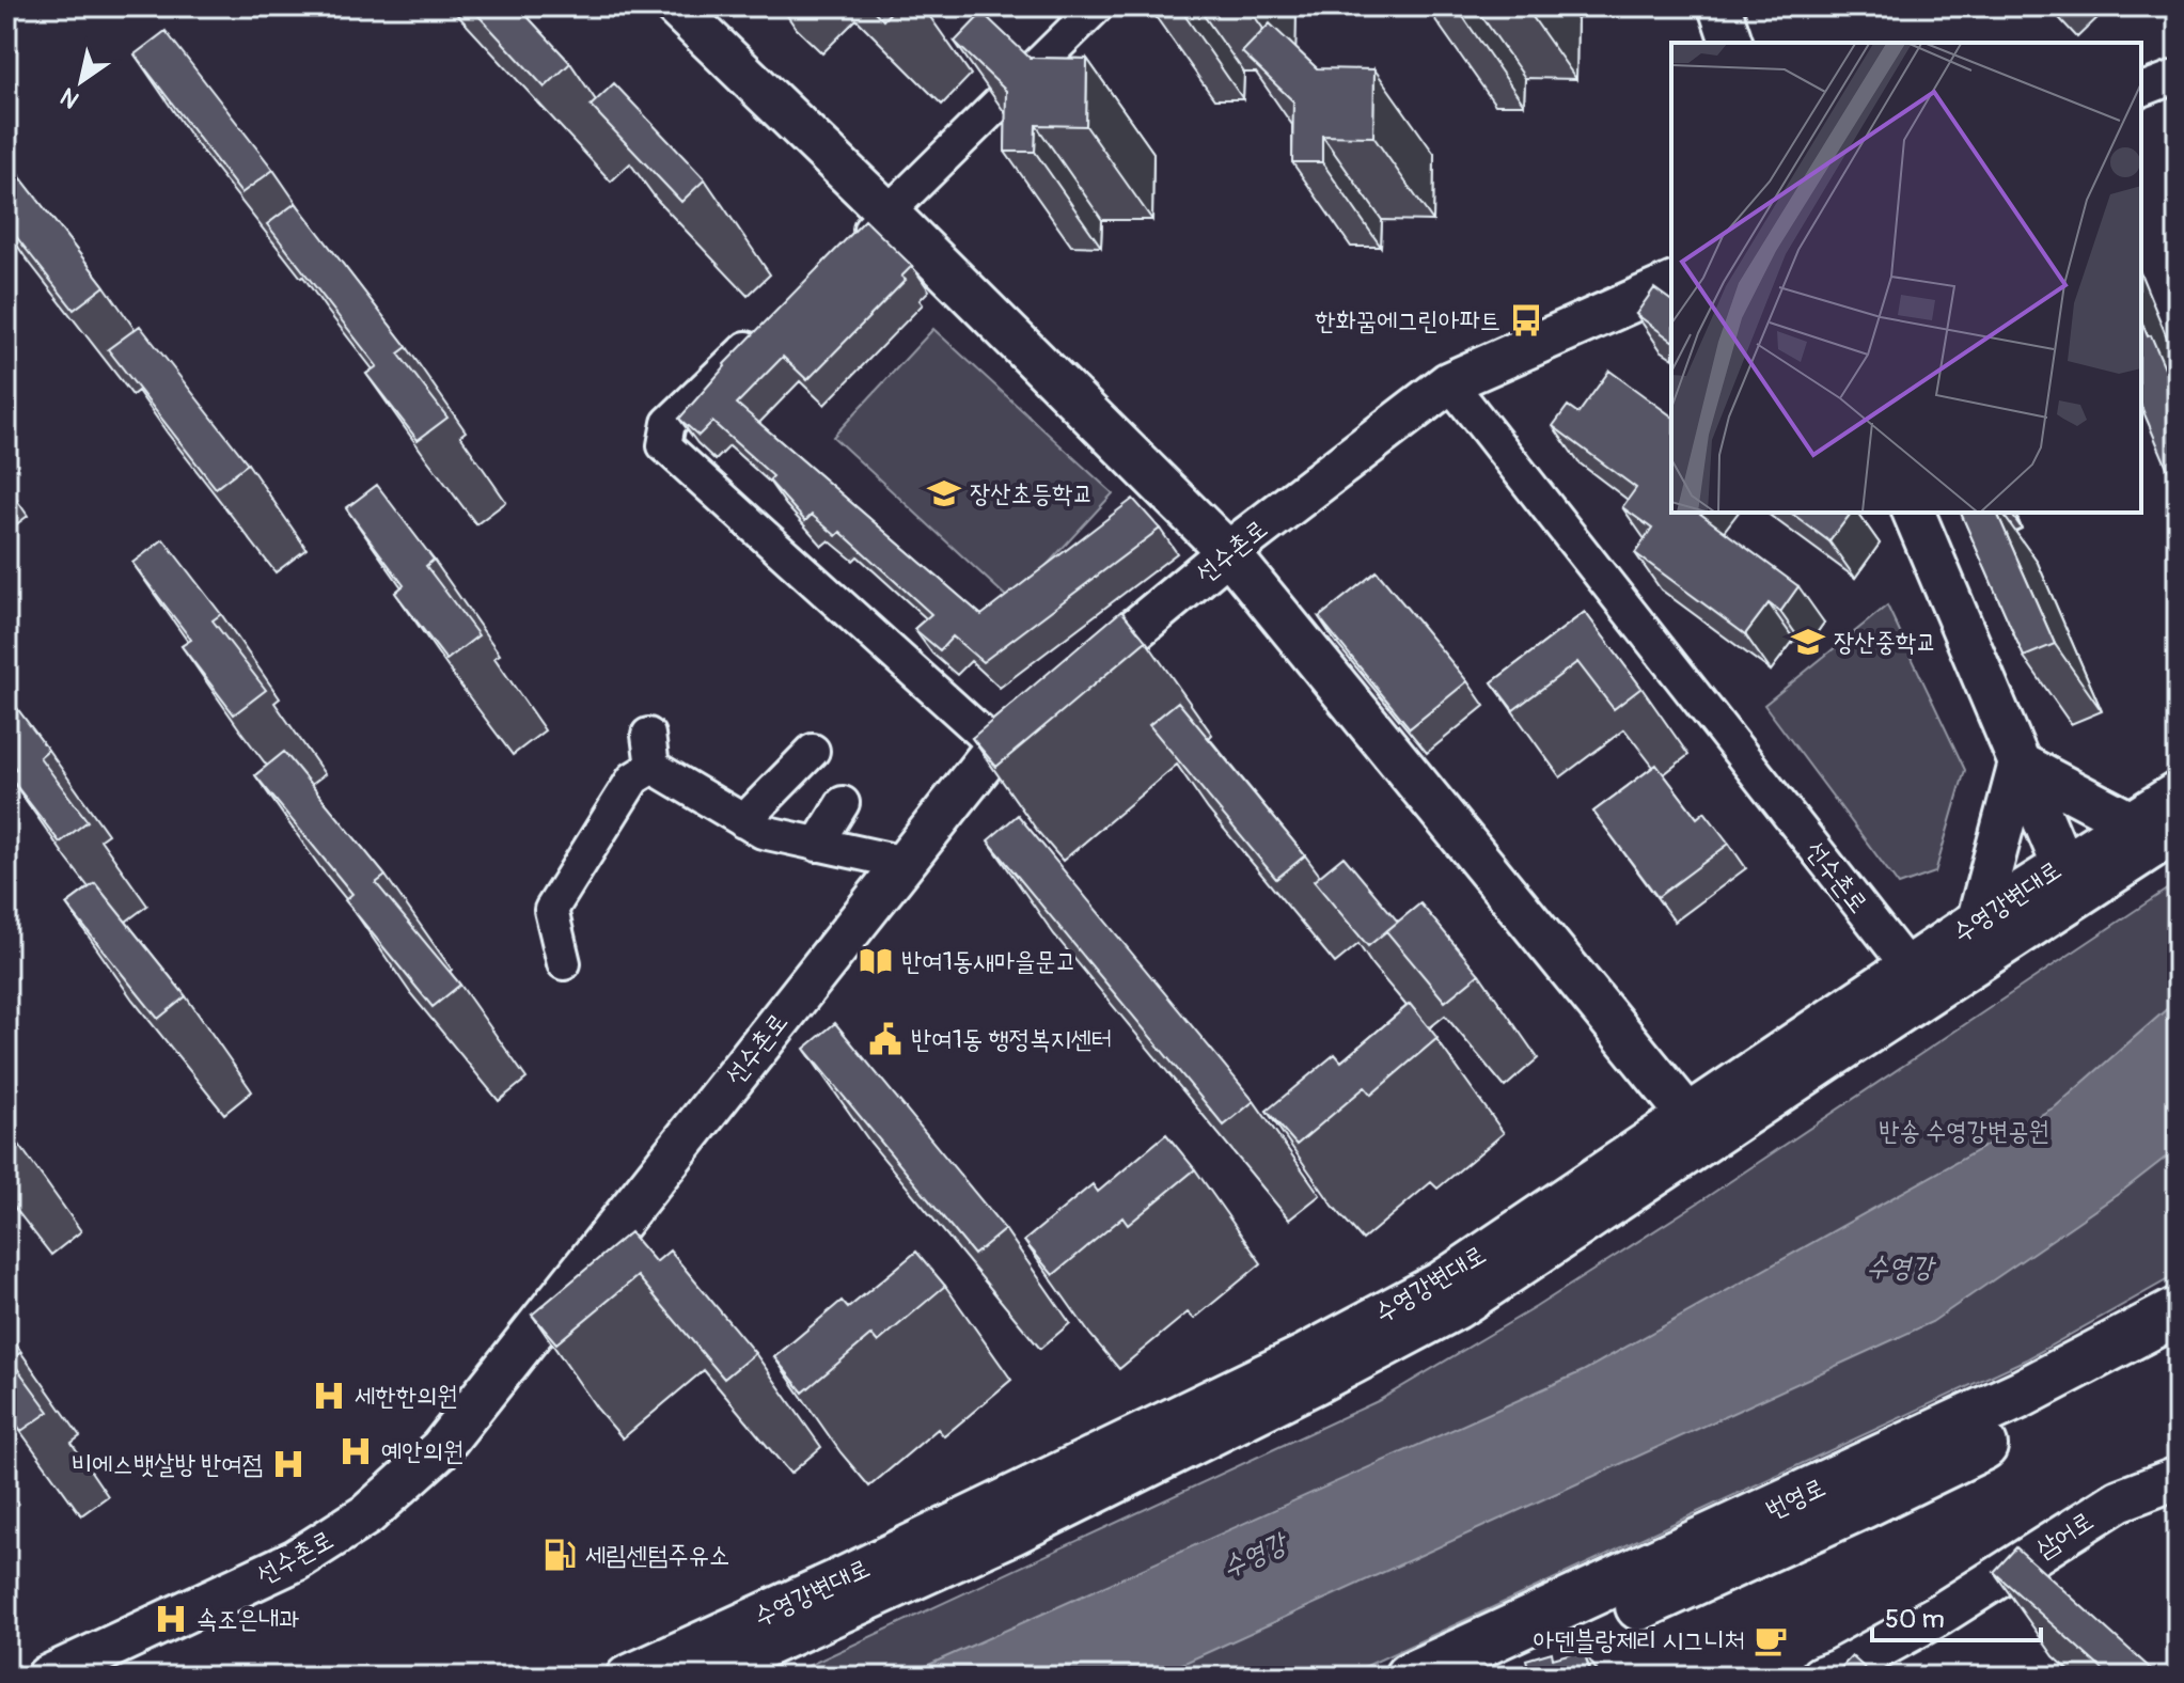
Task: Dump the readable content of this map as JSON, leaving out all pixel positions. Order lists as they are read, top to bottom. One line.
{"streets":{"highway":["번영로"],"main road":["선수촌로","수영강변대로","삼어로"]},"crossings":[["선수촌로","수영강변대로"]],"water":["수영강"],"parks":["반송 수영강변공원"],"places":{"bus stop":["한화꿈에그린아파트"],"school or university":["장산초등학교","장산중학교"],"library":["반여1동새마을문고"],"public building":["반여1동 행정복지센터"],"hospital":["세한한의원","예안의원","비에스뱃살방 반여점","속조은내과"],"fuel station":["세림센텀주유소"],"cafe":["아덴블랑제리 시그니처"]},"scale_bar":"50 m","north":"bottom left"}
